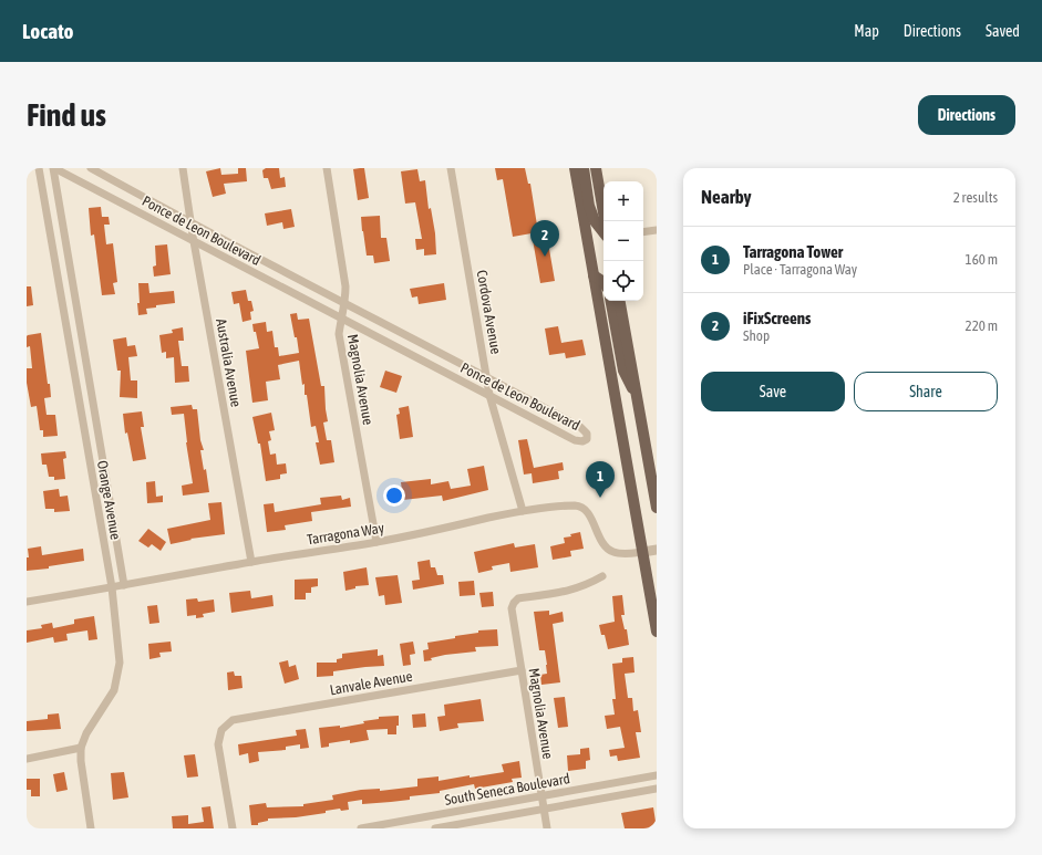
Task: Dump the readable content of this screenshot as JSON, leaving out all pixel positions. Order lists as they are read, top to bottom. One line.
{"streets":{"street":["Ponce de Leon Boulevard","Cordova Avenue","Australia Avenue","Magnolia Avenue","Orange Avenue","Tarragona Way","Lanvale Avenue","South Seneca Boulevard"]},"crossings":[["Ponce de Leon Boulevard","Cordova Avenue"],["Ponce de Leon Boulevard","Australia Avenue"],["Ponce de Leon Boulevard","Magnolia Avenue"],["Ponce de Leon Boulevard","Orange Avenue"],["Cordova Avenue","Tarragona Way"],["Australia Avenue","Tarragona Way"],["Magnolia Avenue","Tarragona Way"],["Magnolia Avenue","Lanvale Avenue"],["Magnolia Avenue","South Seneca Boulevard"],["Orange Avenue","Tarragona Way"]],"page":{"header":"Locato","nav":["Map","Directions","Saved"],"buttons":["Directions",["Save","Share"]],"title":"Find us","heading":["Nearby","2 results"],"map_buttons":["+","−"],"pins":["2","1"],"list":[{"mark":"1","name":"Tarragona Tower","note":"Place · Tarragona Way","value":"160 m"},{"mark":"2","name":"iFixScreens","note":"Shop","value":"220 m"}]}}
